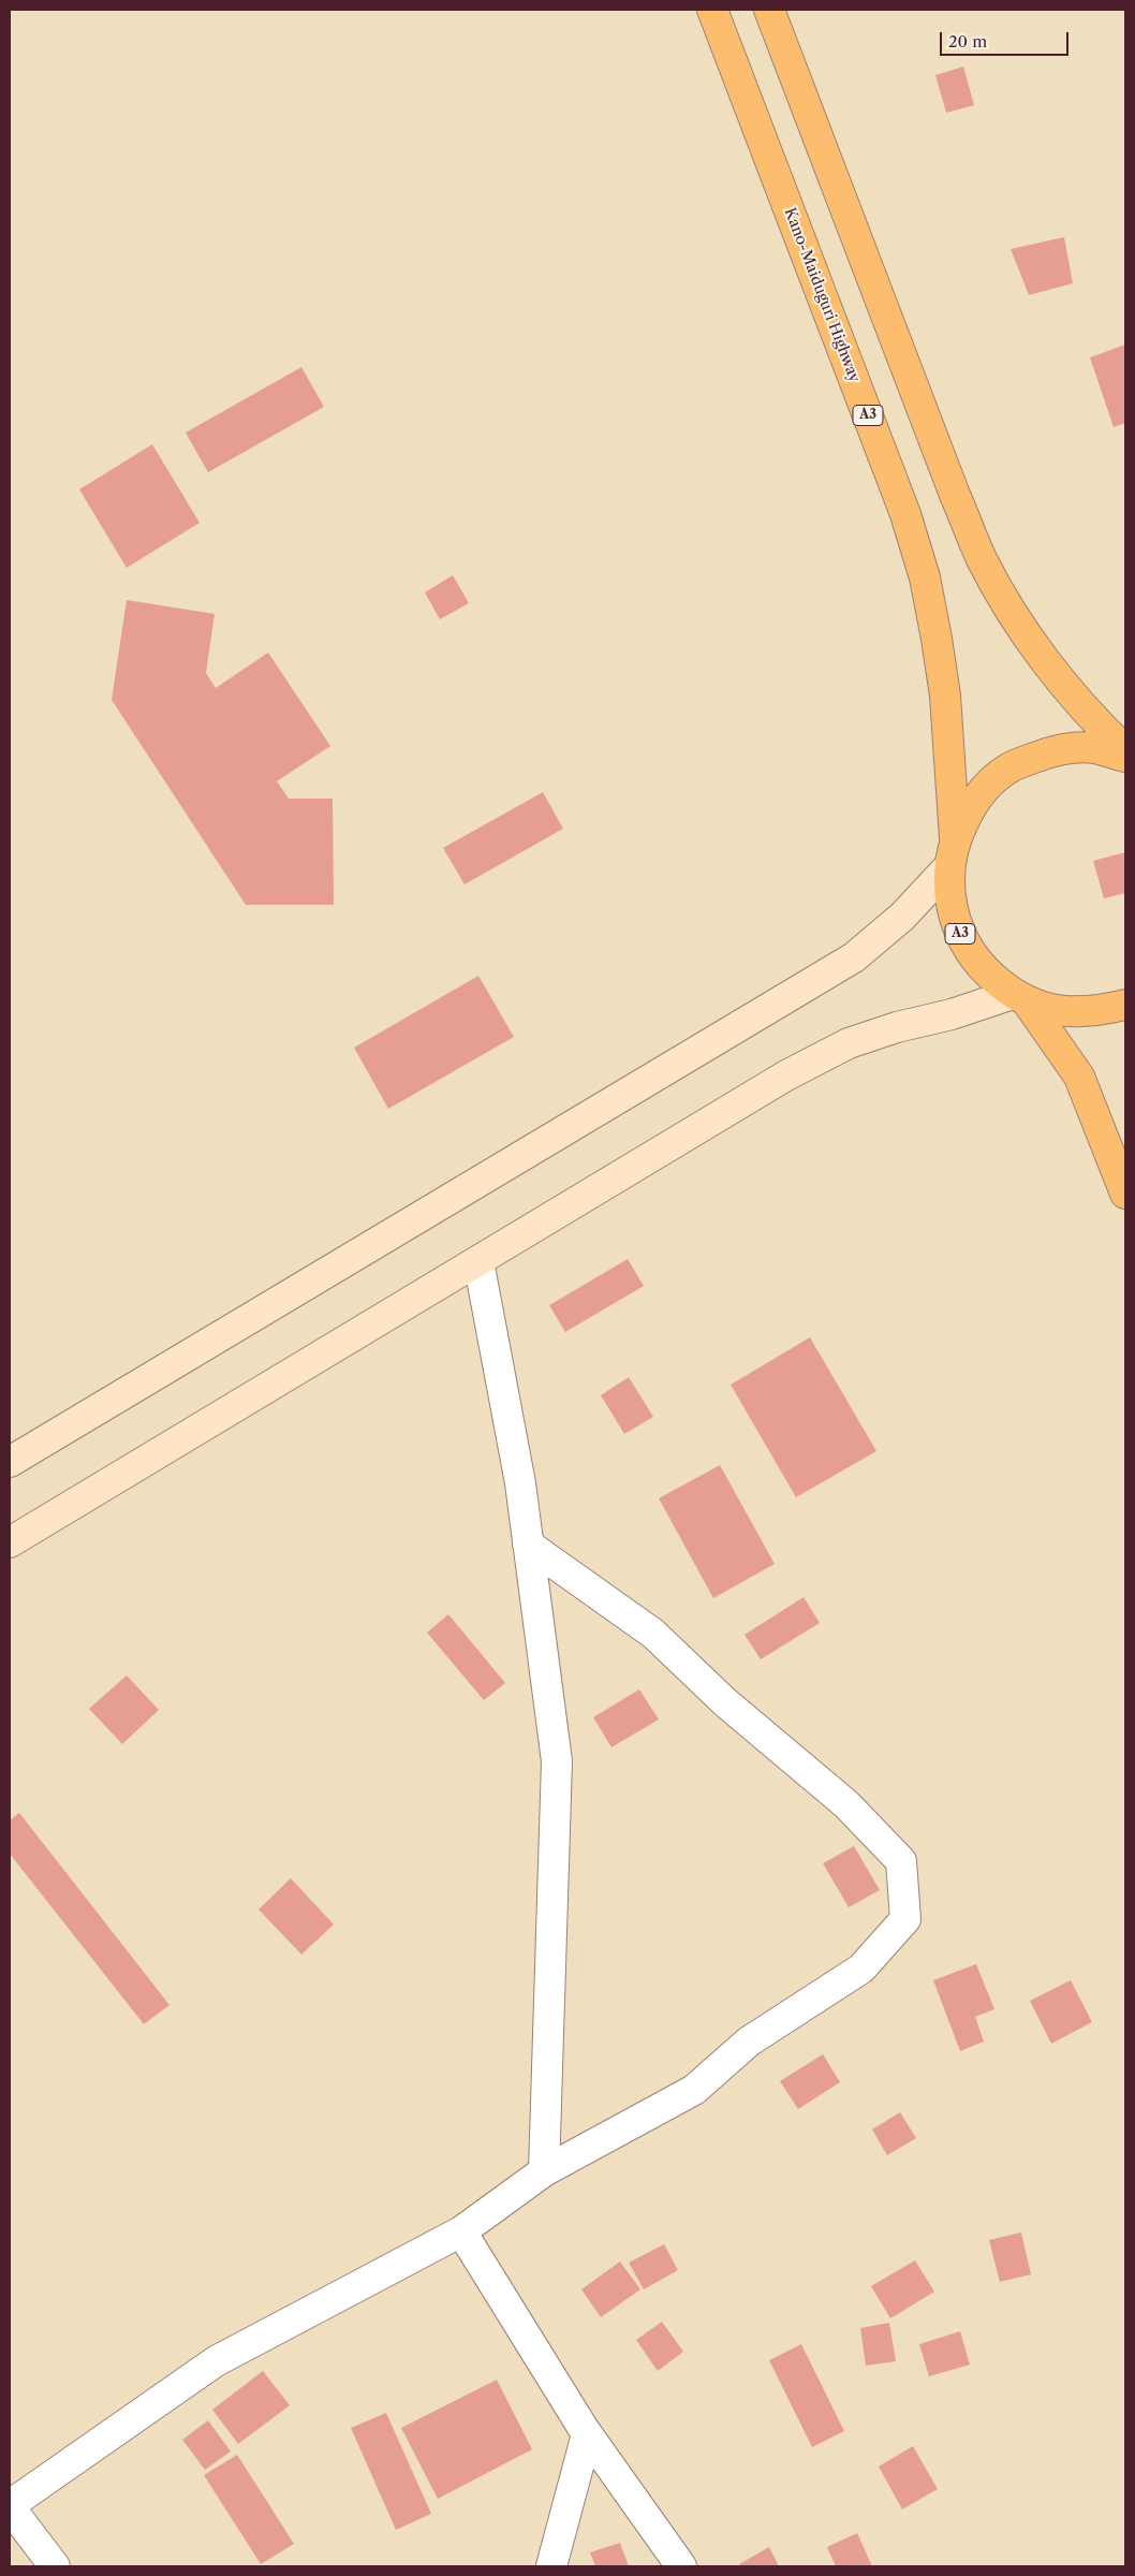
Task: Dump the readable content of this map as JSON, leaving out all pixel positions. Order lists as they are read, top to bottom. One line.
{"streets":{"highway":["Kano-Maiduguri Highway","A3"]},"crossings":[["Kano-Maiduguri Highway","A3"]],"scale_bar":"20 m"}
